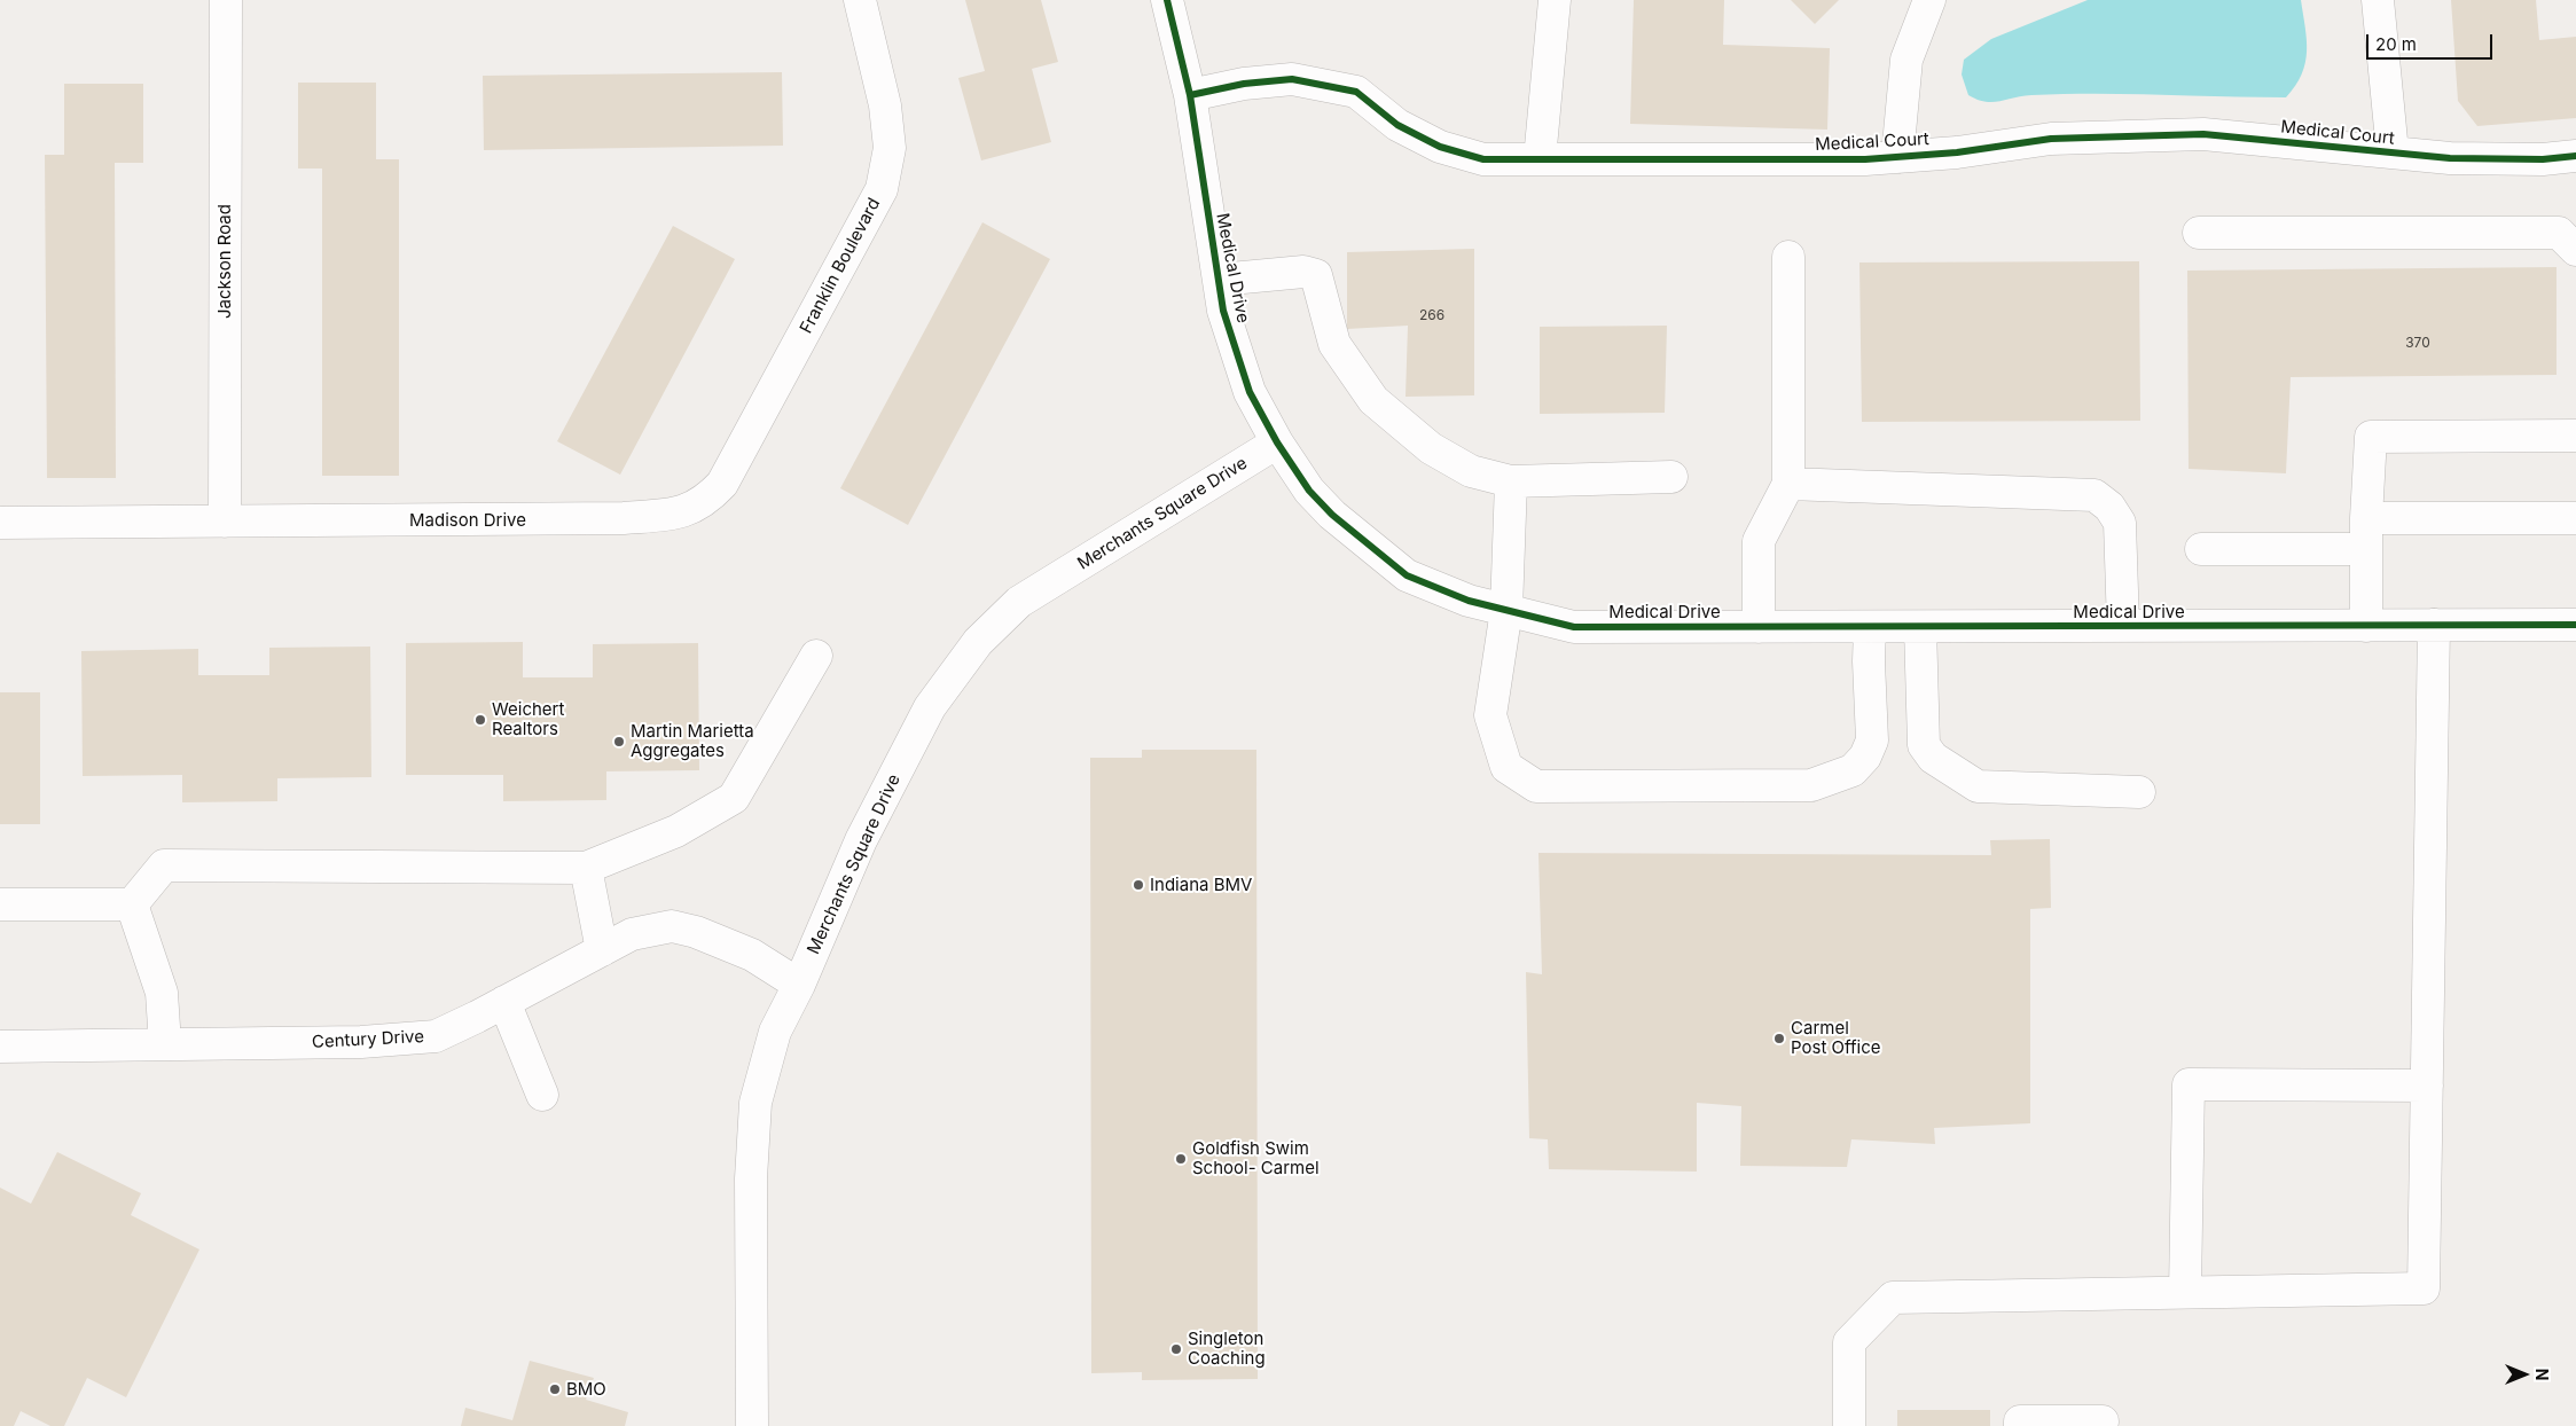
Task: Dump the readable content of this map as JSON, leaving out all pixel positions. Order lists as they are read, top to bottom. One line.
{"streets":{"street":["Medical Court","Jackson Road","Franklin Boulevard","Medical Drive","Merchants Square Drive","Madison Drive","Century Drive"]},"crossings":[["Medical Court","Medical Drive"],["Jackson Road","Madison Drive"],["Franklin Boulevard","Madison Drive"],["Medical Drive","Merchants Square Drive"],["Merchants Square Drive","Century Drive"]],"places":["Weichert Realtors","Martin Marietta Aggregates","Indiana BMV","Carmel Post Office","Goldfish Swim School- Carmel","Singleton Coaching","BMO"],"house_numbers":["266","370"],"scale_bar":"20 m","north":"right"}
